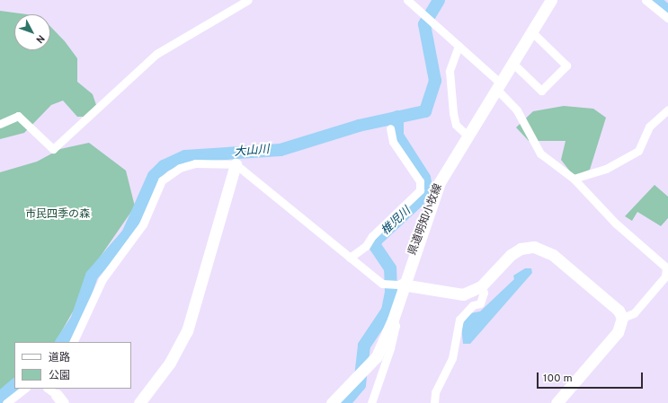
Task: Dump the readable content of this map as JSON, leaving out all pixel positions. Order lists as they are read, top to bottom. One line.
{"streets":{"street":["県道明知小牧線"]},"water":["大山川","椎児川"],"parks":["市民四季の森"],"legend":["道路","公園"],"scale_bar":"100 m","north":"bottom right"}
